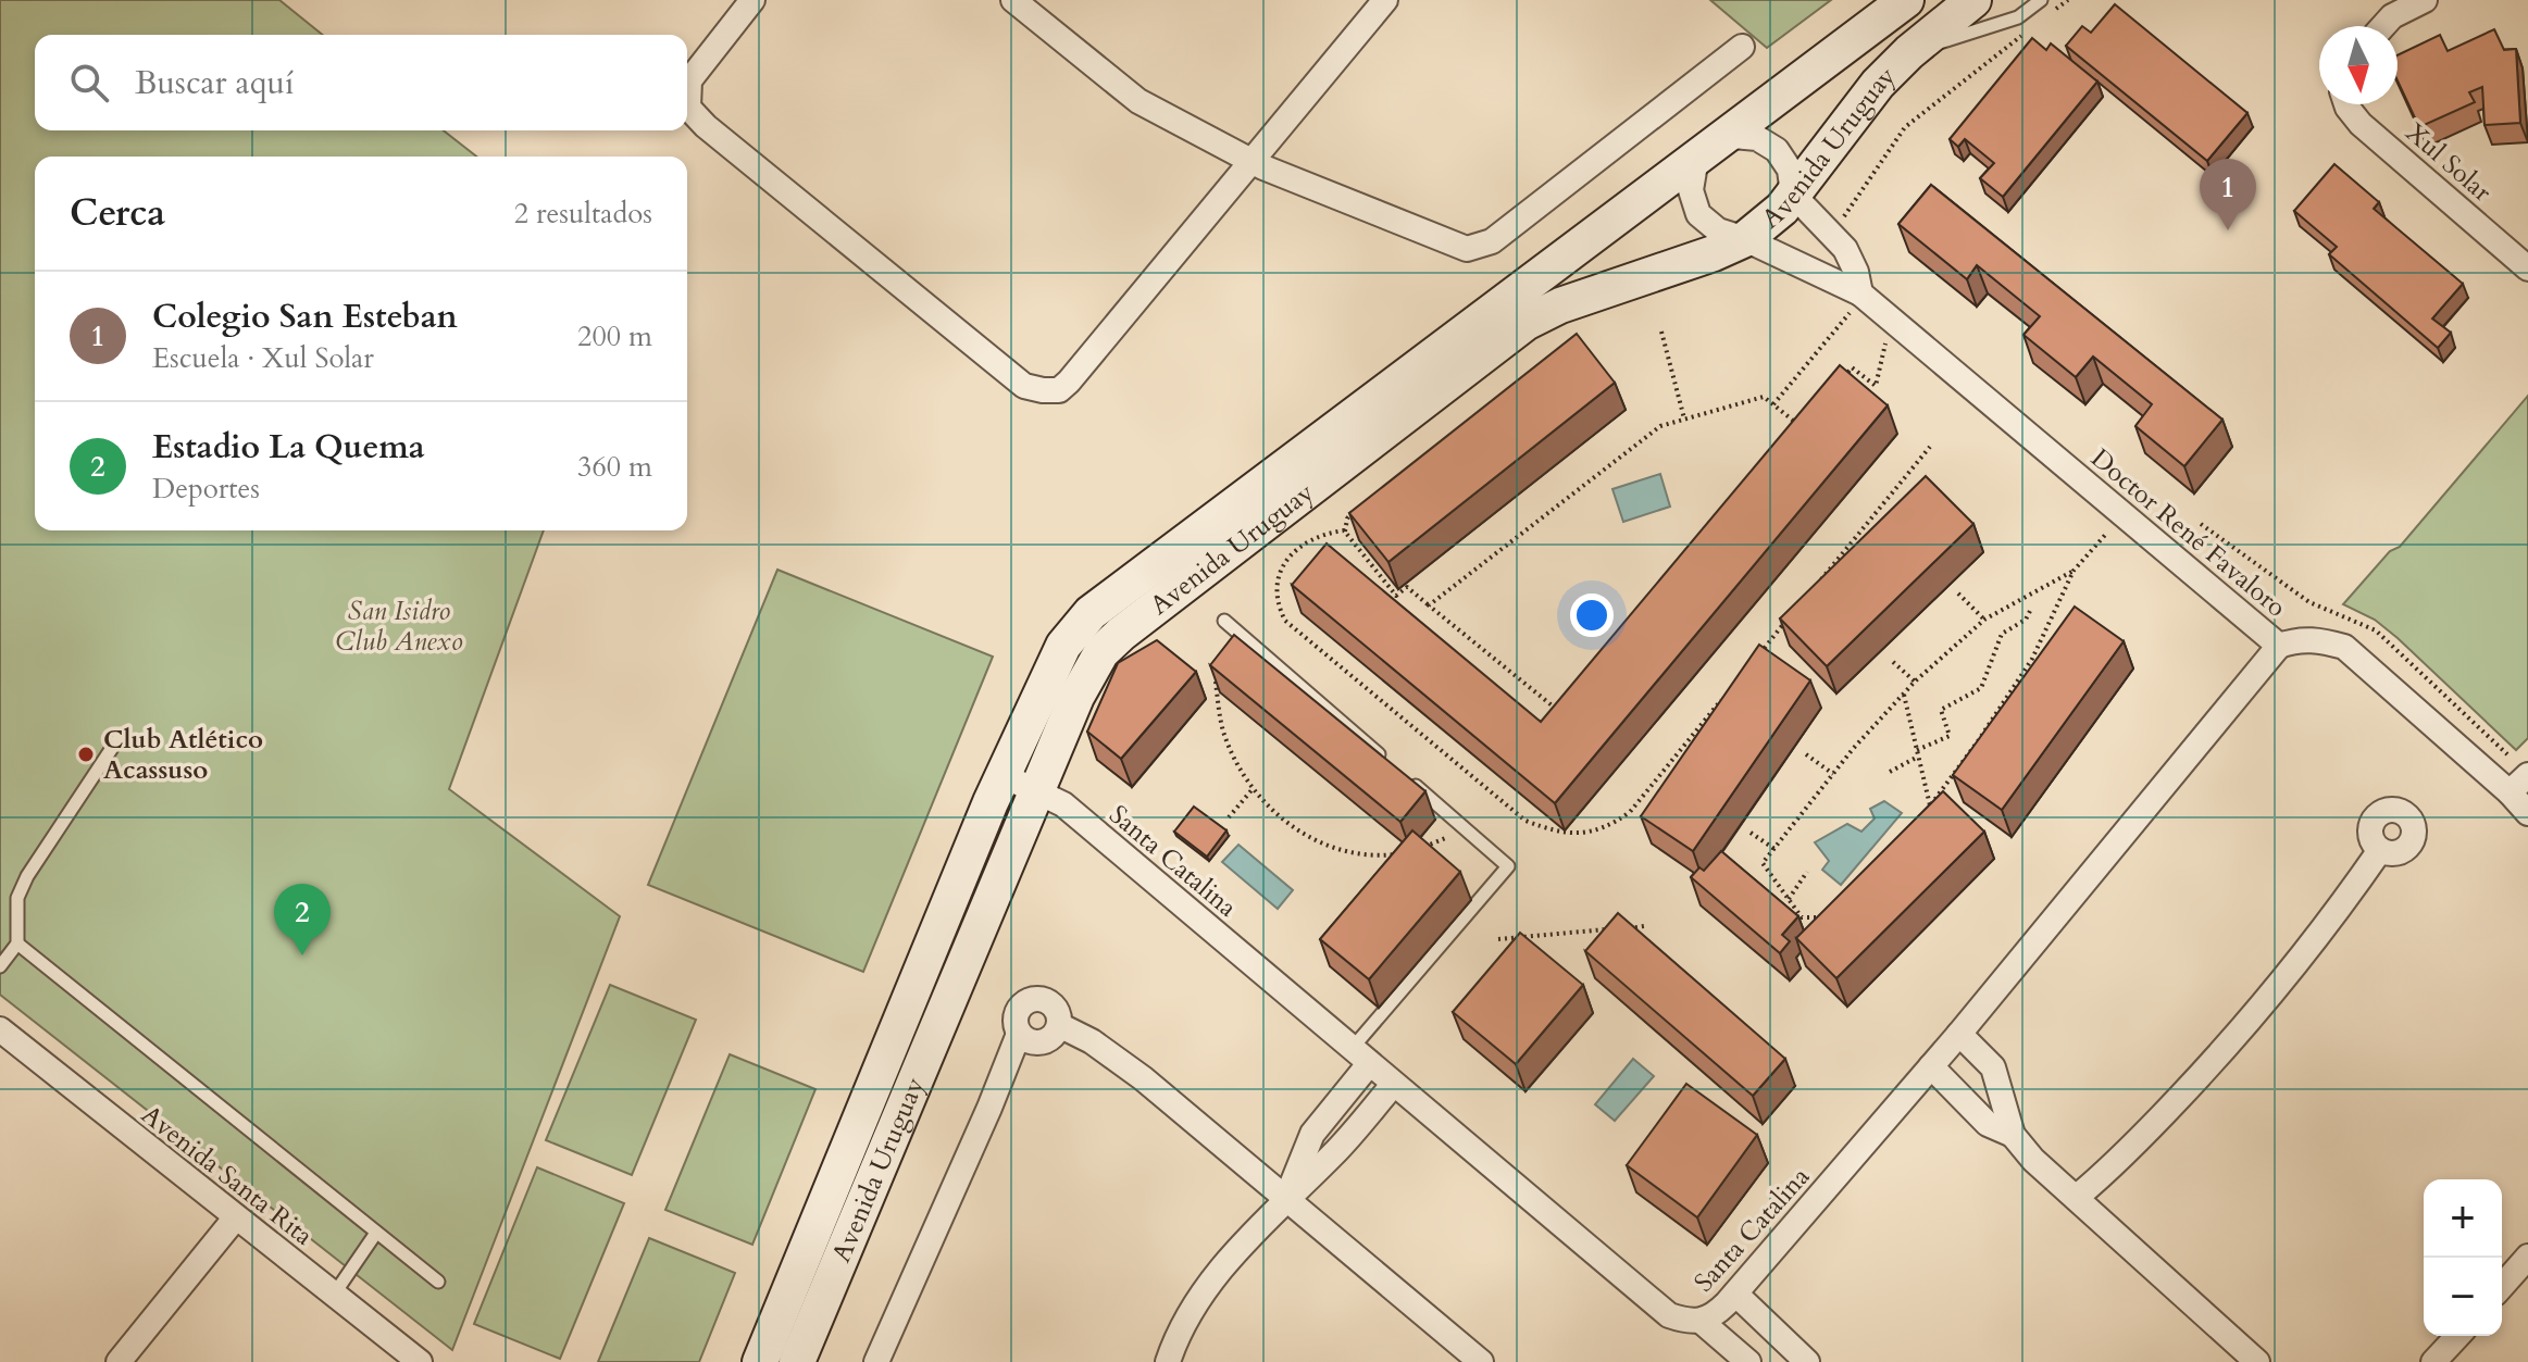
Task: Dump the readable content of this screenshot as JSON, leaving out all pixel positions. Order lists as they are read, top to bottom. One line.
{"streets":{"main road":["Avenida Uruguay"],"street":["Xul Solar","Doctor René Favaloro","Santa Catalina","Avenida Santa Rita"]},"crossings":[["Avenida Uruguay","Santa Catalina"],["Doctor René Favaloro","Santa Catalina"]],"parks":["San Isidro Club Anexo"],"places":["Club Atlético Acassuso"],"north":"bottom","page":{"search":"Buscar aquí","heading":["Cerca","2 resultados"],"pins":["1","2"],"list":[{"mark":"1","name":"Colegio San Esteban","note":"Escuela · Xul Solar","value":"200 m"},{"mark":"2","name":"Estadio La Quema","note":"Deportes","value":"360 m"}],"map_buttons":["+","−"]}}
